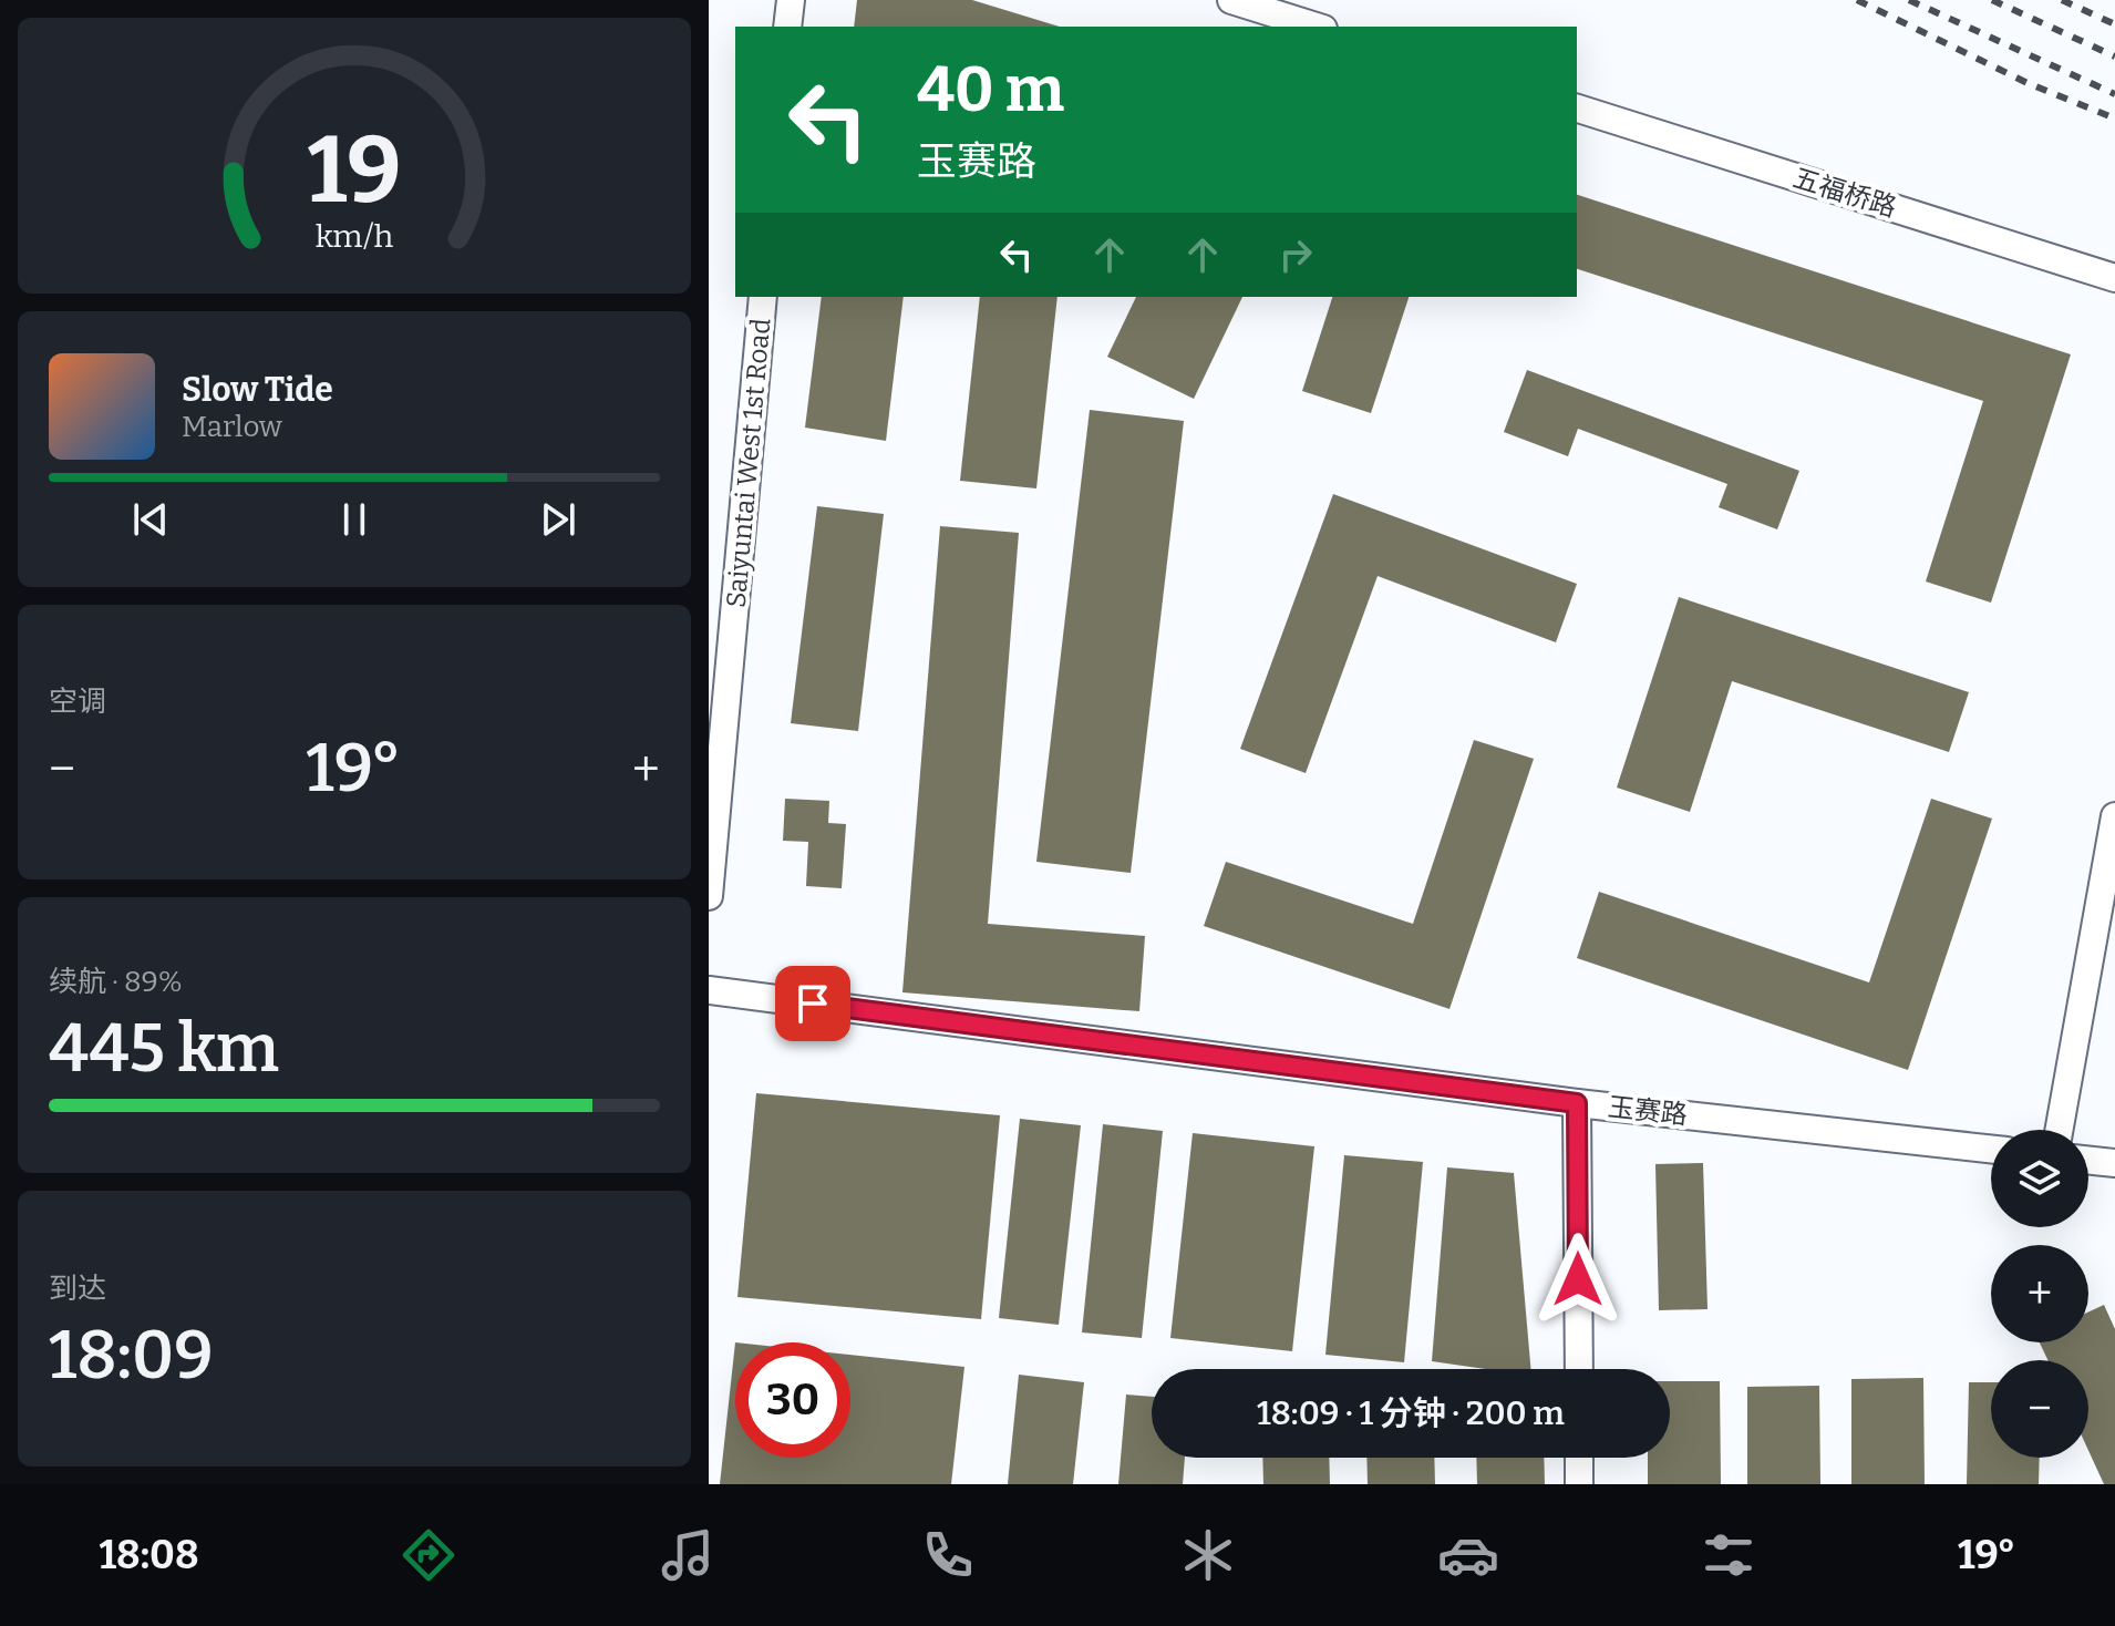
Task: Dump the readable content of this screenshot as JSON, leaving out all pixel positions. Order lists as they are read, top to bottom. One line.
{"streets":{"street":["五福桥路","Saiyuntai West 1st Road","玉赛路"]},"page":{"turn":["40 m","玉赛路"],"song":["Slow Tide","Marlow"],"tile":["空调",["续航 · 89%","445 km"],["到达","18:09"]],"heat":["−","19°","+"],"map_buttons":["+","−"],"limit":"30","trip":"18:09 · 1 分钟 · 200 m","tabs":["18:08","19°"],"gauge":["19","km/h"]}}
